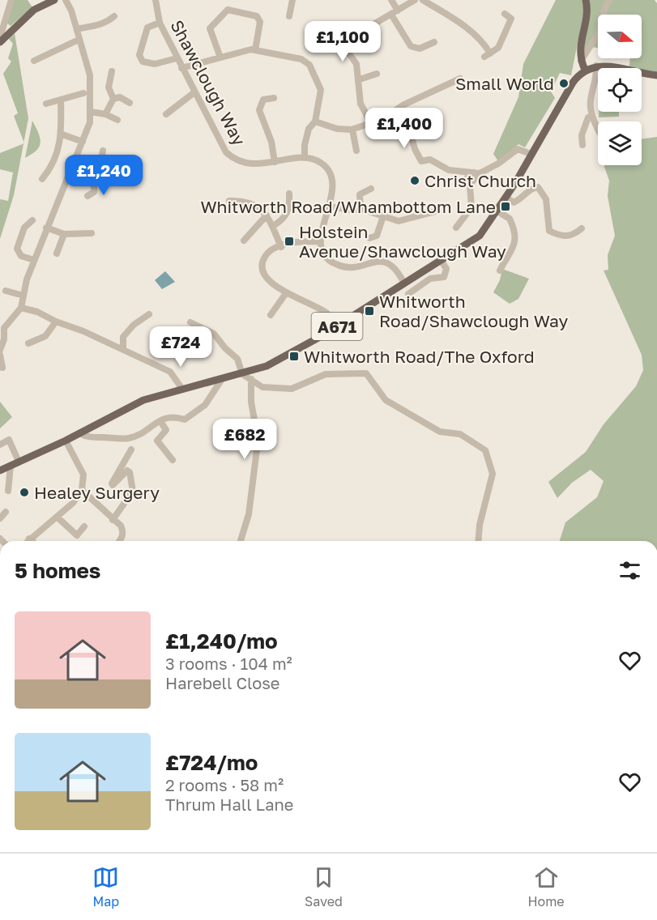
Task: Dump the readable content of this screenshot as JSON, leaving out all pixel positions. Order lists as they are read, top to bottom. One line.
{"streets":{"main road":["A671"],"street":["Shawclough Way"]},"places":{"other":["Small World","Christ Church","Healey Surgery"],"transit":["Whitworth Road/Whambottom Lane","Holstein Avenue/Shawclough Way","Whitworth Road/Shawclough Way","Whitworth Road/The Oxford"]},"north":"right","page":{"price":["£1,100","£1,400","£1,240","£724","£682"],"heading":"5 homes","list":[{"name":"£1,240/mo","note":"3 rooms · 104 m² · Harebell Close"},{"name":"£724/mo","note":"2 rooms · 58 m² · Thrum Hall Lane"}],"tabs":["Map","Saved","Home"]}}
